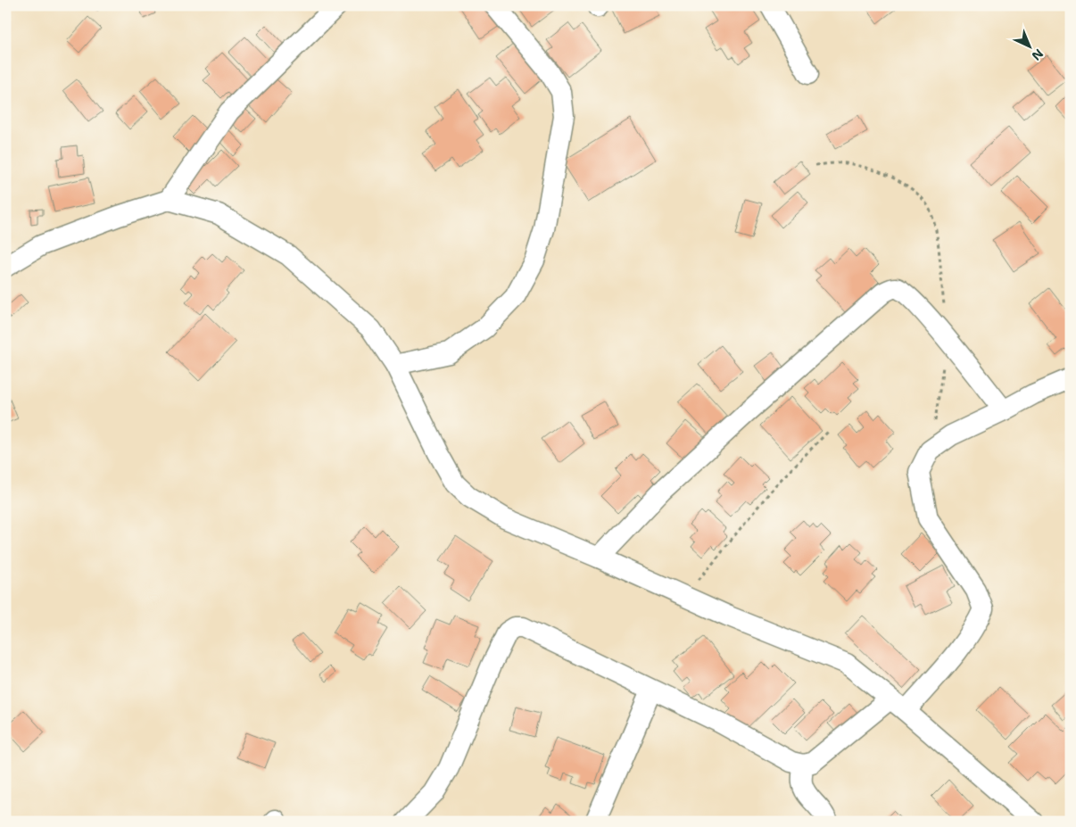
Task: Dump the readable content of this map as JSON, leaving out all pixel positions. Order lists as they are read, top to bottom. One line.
{"north":"bottom right"}
